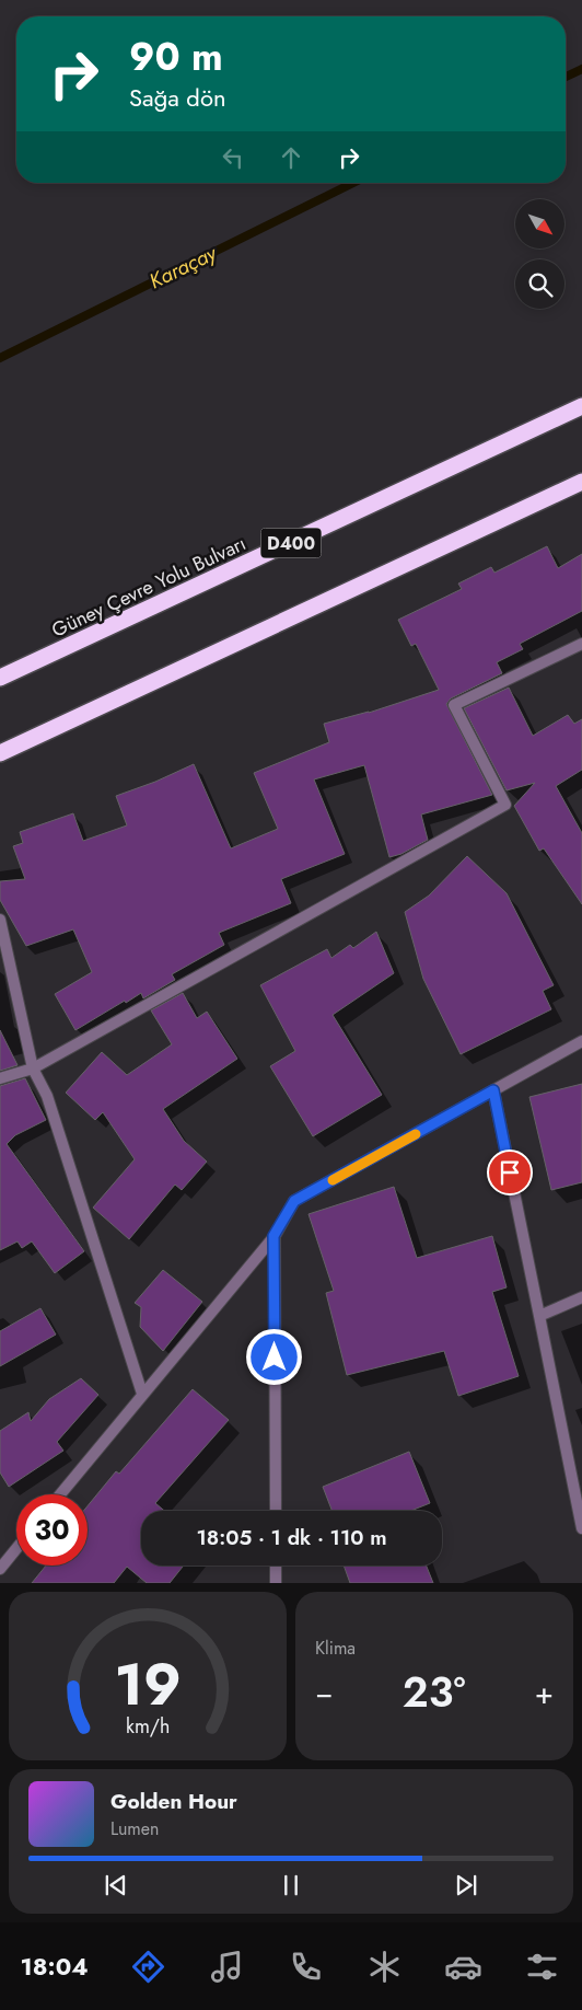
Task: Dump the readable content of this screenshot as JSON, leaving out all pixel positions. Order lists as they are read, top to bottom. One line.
{"streets":{"highway":["D400","Güney Çevre Yolu Bulvarı"]},"water":["Karaçay"],"north":"bottom right","page":{"turn":["90 m","Sağa dön"],"limit":"30","trip":"18:05 · 1 dk · 110 m","tile":"Klima","heat":["−","23°","+"],"song":["Golden Hour","Lumen"],"tabs":"18:04","gauge":["19","km/h"]}}
